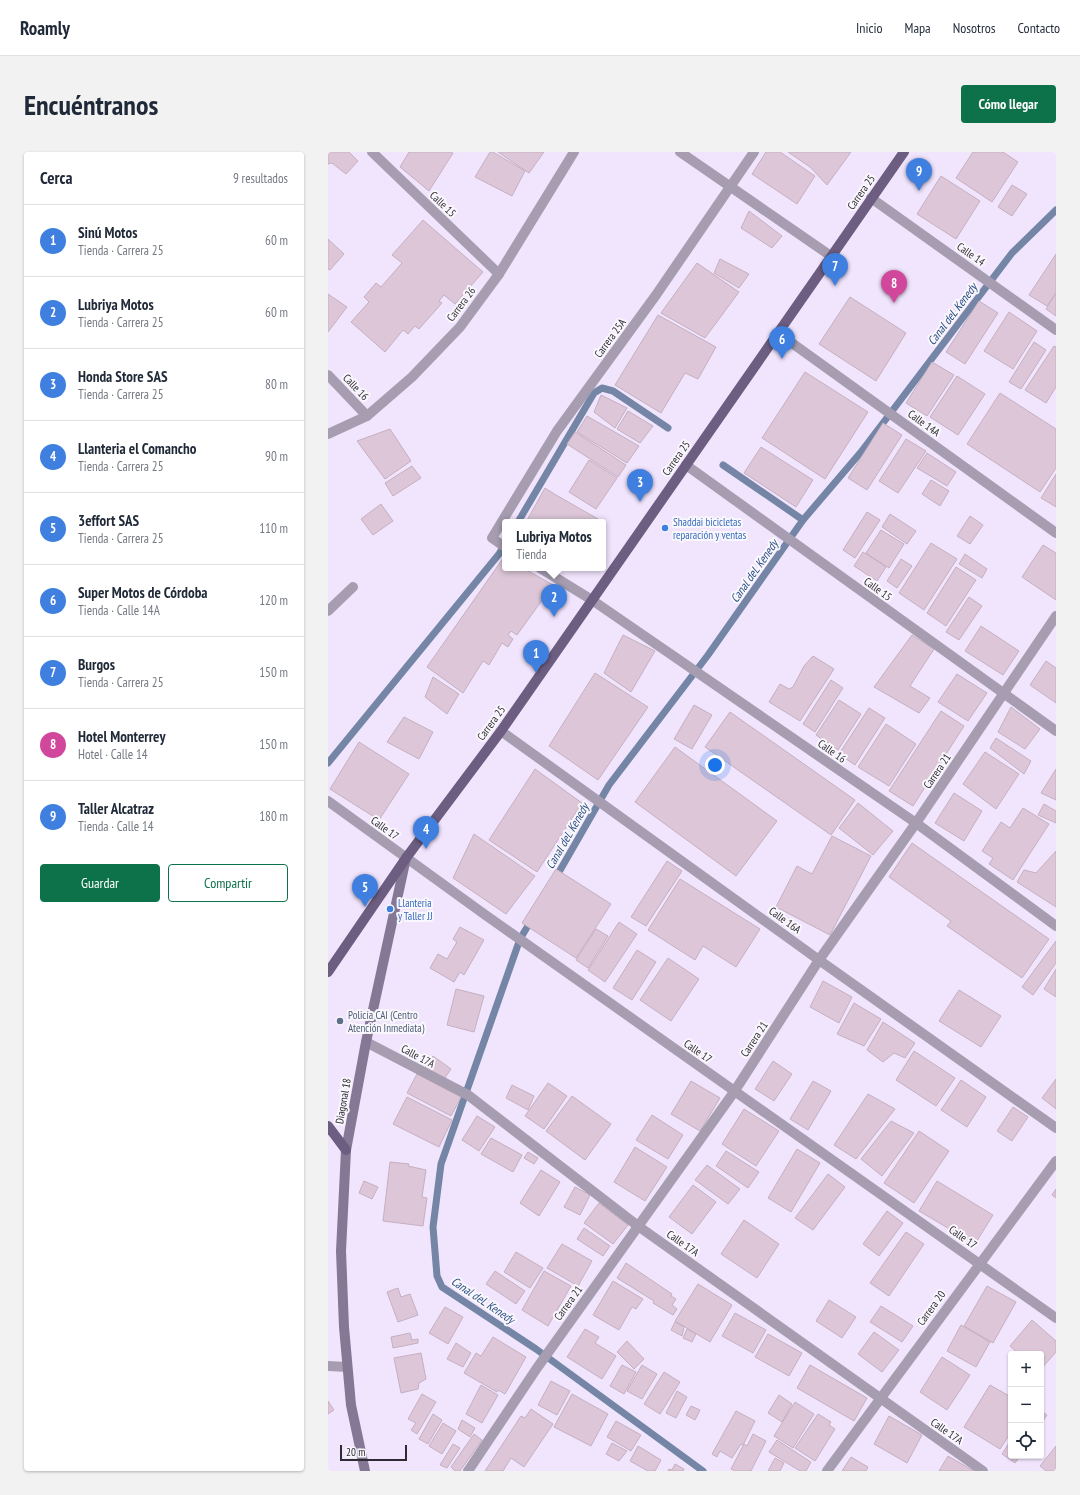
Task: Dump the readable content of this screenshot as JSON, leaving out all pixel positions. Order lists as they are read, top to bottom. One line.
{"streets":{"main road":["Carrera 25","Diagonal 18"],"street":["Calle 15","Calle 14","Carrera 26","Carrera 25A","Calle 16","Calle 14A","Carrera 21","Calle 17","Calle 16A","Calle 17A","Carrera 20"]},"crossings":[["Carrera 25","Calle 15"],["Carrera 25","Calle 14"],["Carrera 25","Calle 16"],["Carrera 25","Calle 14A"],["Carrera 25","Calle 17"],["Carrera 25","Calle 16A"],["Carrera 25","Diagonal 18"],["Calle 15","Carrera 26"],["Calle 15","Carrera 21"],["Carrera 26","Calle 16"],["Calle 16","Carrera 21"],["Carrera 21","Calle 17"],["Carrera 21","Calle 16A"],["Carrera 21","Calle 17A"],["Calle 17","Diagonal 18"],["Calle 17","Carrera 20"],["Calle 17A","Diagonal 18"],["Calle 17A","Carrera 20"]],"water":["Canal deL Kenedy"],"places":["Shaddai bicicletas reparación y ventas","Llanteria y Taller JJ","Policía CAI (Centro Atención Inmediata)"],"scale_bar":"20 m","page":{"header":"Roamly","nav":["Inicio","Mapa","Nosotros","Contacto"],"buttons":["Cómo llegar",["Guardar","Compartir"]],"title":"Encuéntranos","heading":["Cerca","9 resultados"],"pins":["9","7","8","6","3","2","1","4","5"],"list":[{"mark":"1","name":"Sinú Motos","note":"Tienda · Carrera 25","value":"60 m"},{"mark":"2","name":"Lubriya Motos","note":"Tienda · Carrera 25","value":"60 m"},{"mark":"3","name":"Honda Store SAS","note":"Tienda · Carrera 25","value":"80 m"},{"mark":"4","name":"Llanteria el Comancho","note":"Tienda · Carrera 25","value":"90 m"},{"mark":"5","name":"3effort SAS","note":"Tienda · Carrera 25","value":"110 m"},{"mark":"6","name":"Super Motos de Córdoba","note":"Tienda · Calle 14A","value":"120 m"},{"mark":"7","name":"Burgos","note":"Tienda · Carrera 25","value":"150 m"},{"mark":"8","name":"Hotel Monterrey","note":"Hotel · Calle 14","value":"150 m"},{"mark":"9","name":"Taller Alcatraz","note":"Tienda · Calle 14","value":"180 m"}],"popup":["Lubriya Motos","Tienda"],"map_buttons":["+","−"],"scale":"20 m"}}
